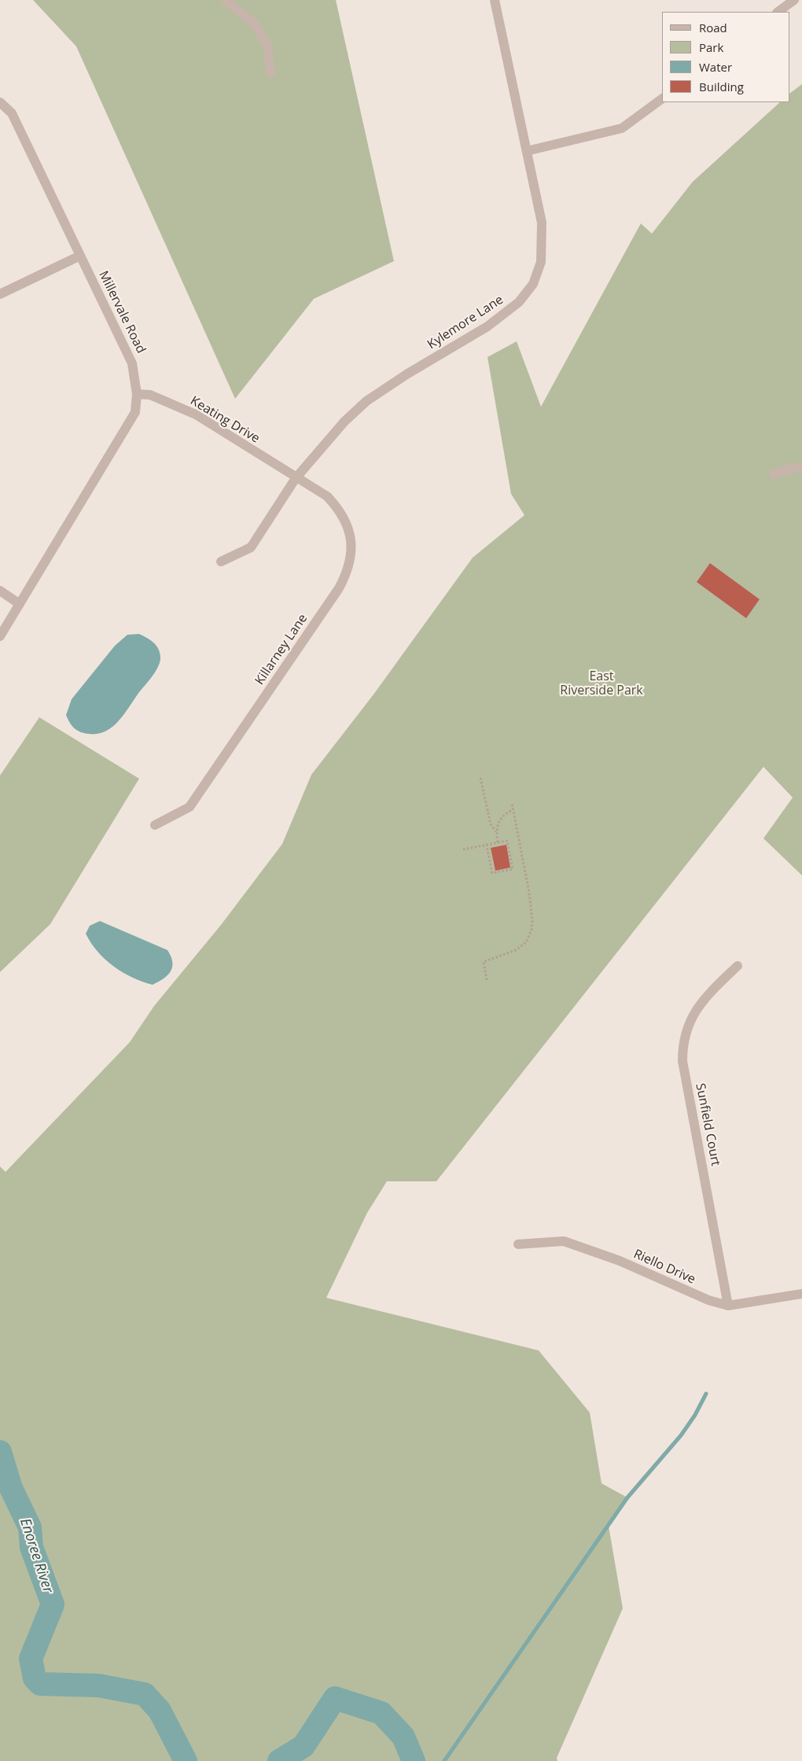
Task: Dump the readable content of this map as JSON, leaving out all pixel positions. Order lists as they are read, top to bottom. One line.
{"streets":{"street":["Millervale Road","Kylemore Lane","Keating Drive","Killarney Lane","Sunfield Court","Riello Drive"]},"crossings":[["Millervale Road","Keating Drive"],["Kylemore Lane","Keating Drive"],["Kylemore Lane","Killarney Lane"],["Keating Drive","Killarney Lane"],["Sunfield Court","Riello Drive"]],"water":["Enoree River"],"parks":["East Riverside Park"],"legend":["Road","Park","Water","Building"]}
